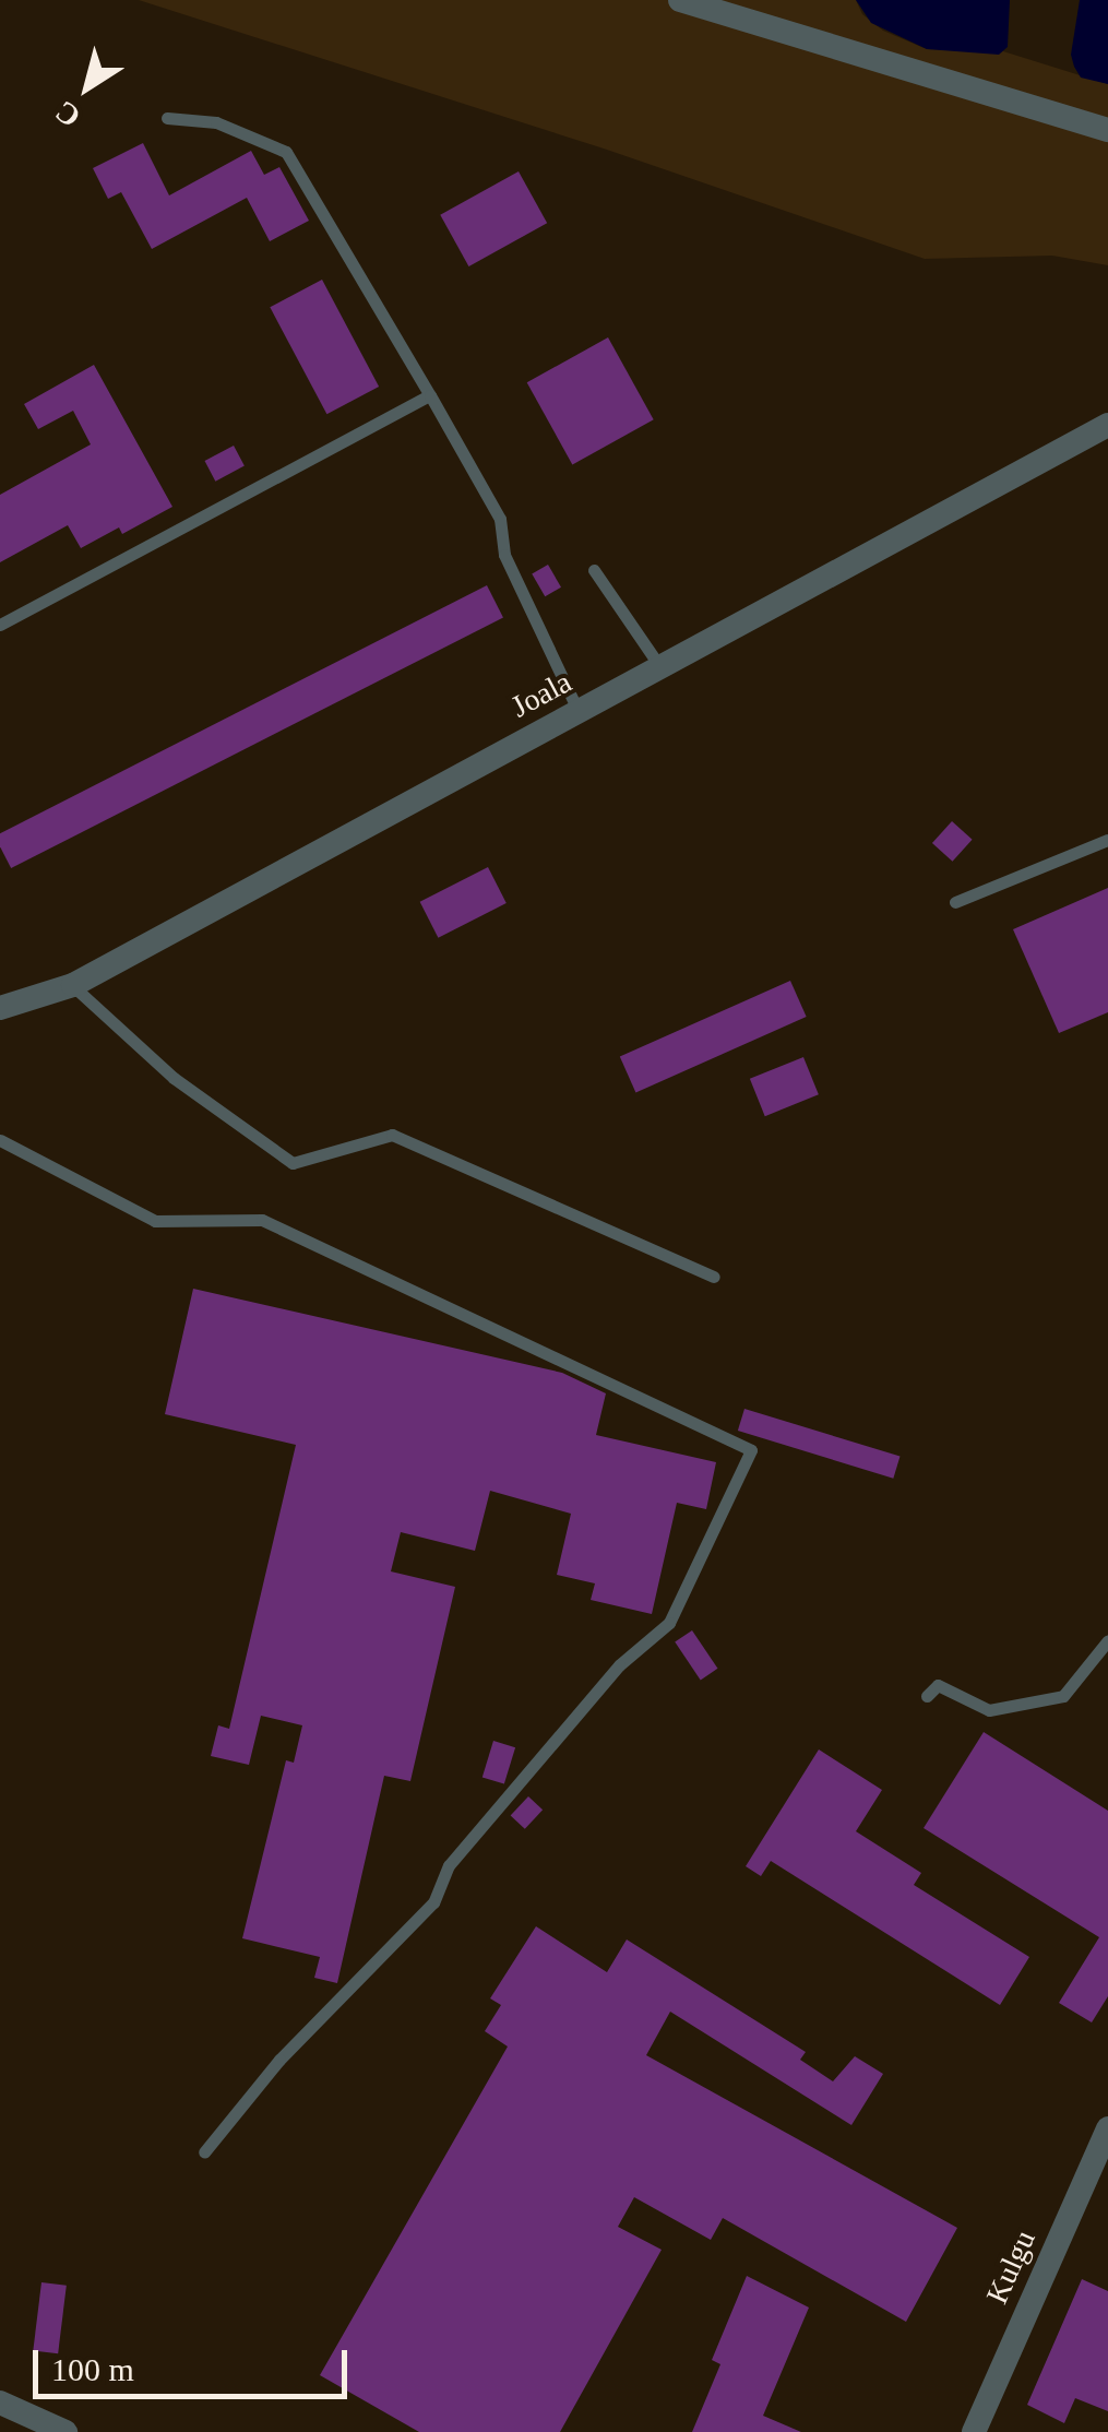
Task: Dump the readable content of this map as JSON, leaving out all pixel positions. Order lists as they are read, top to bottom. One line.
{"streets":{"street":["Joala","Kulgu"]},"scale_bar":"100 m","north":"bottom left"}
